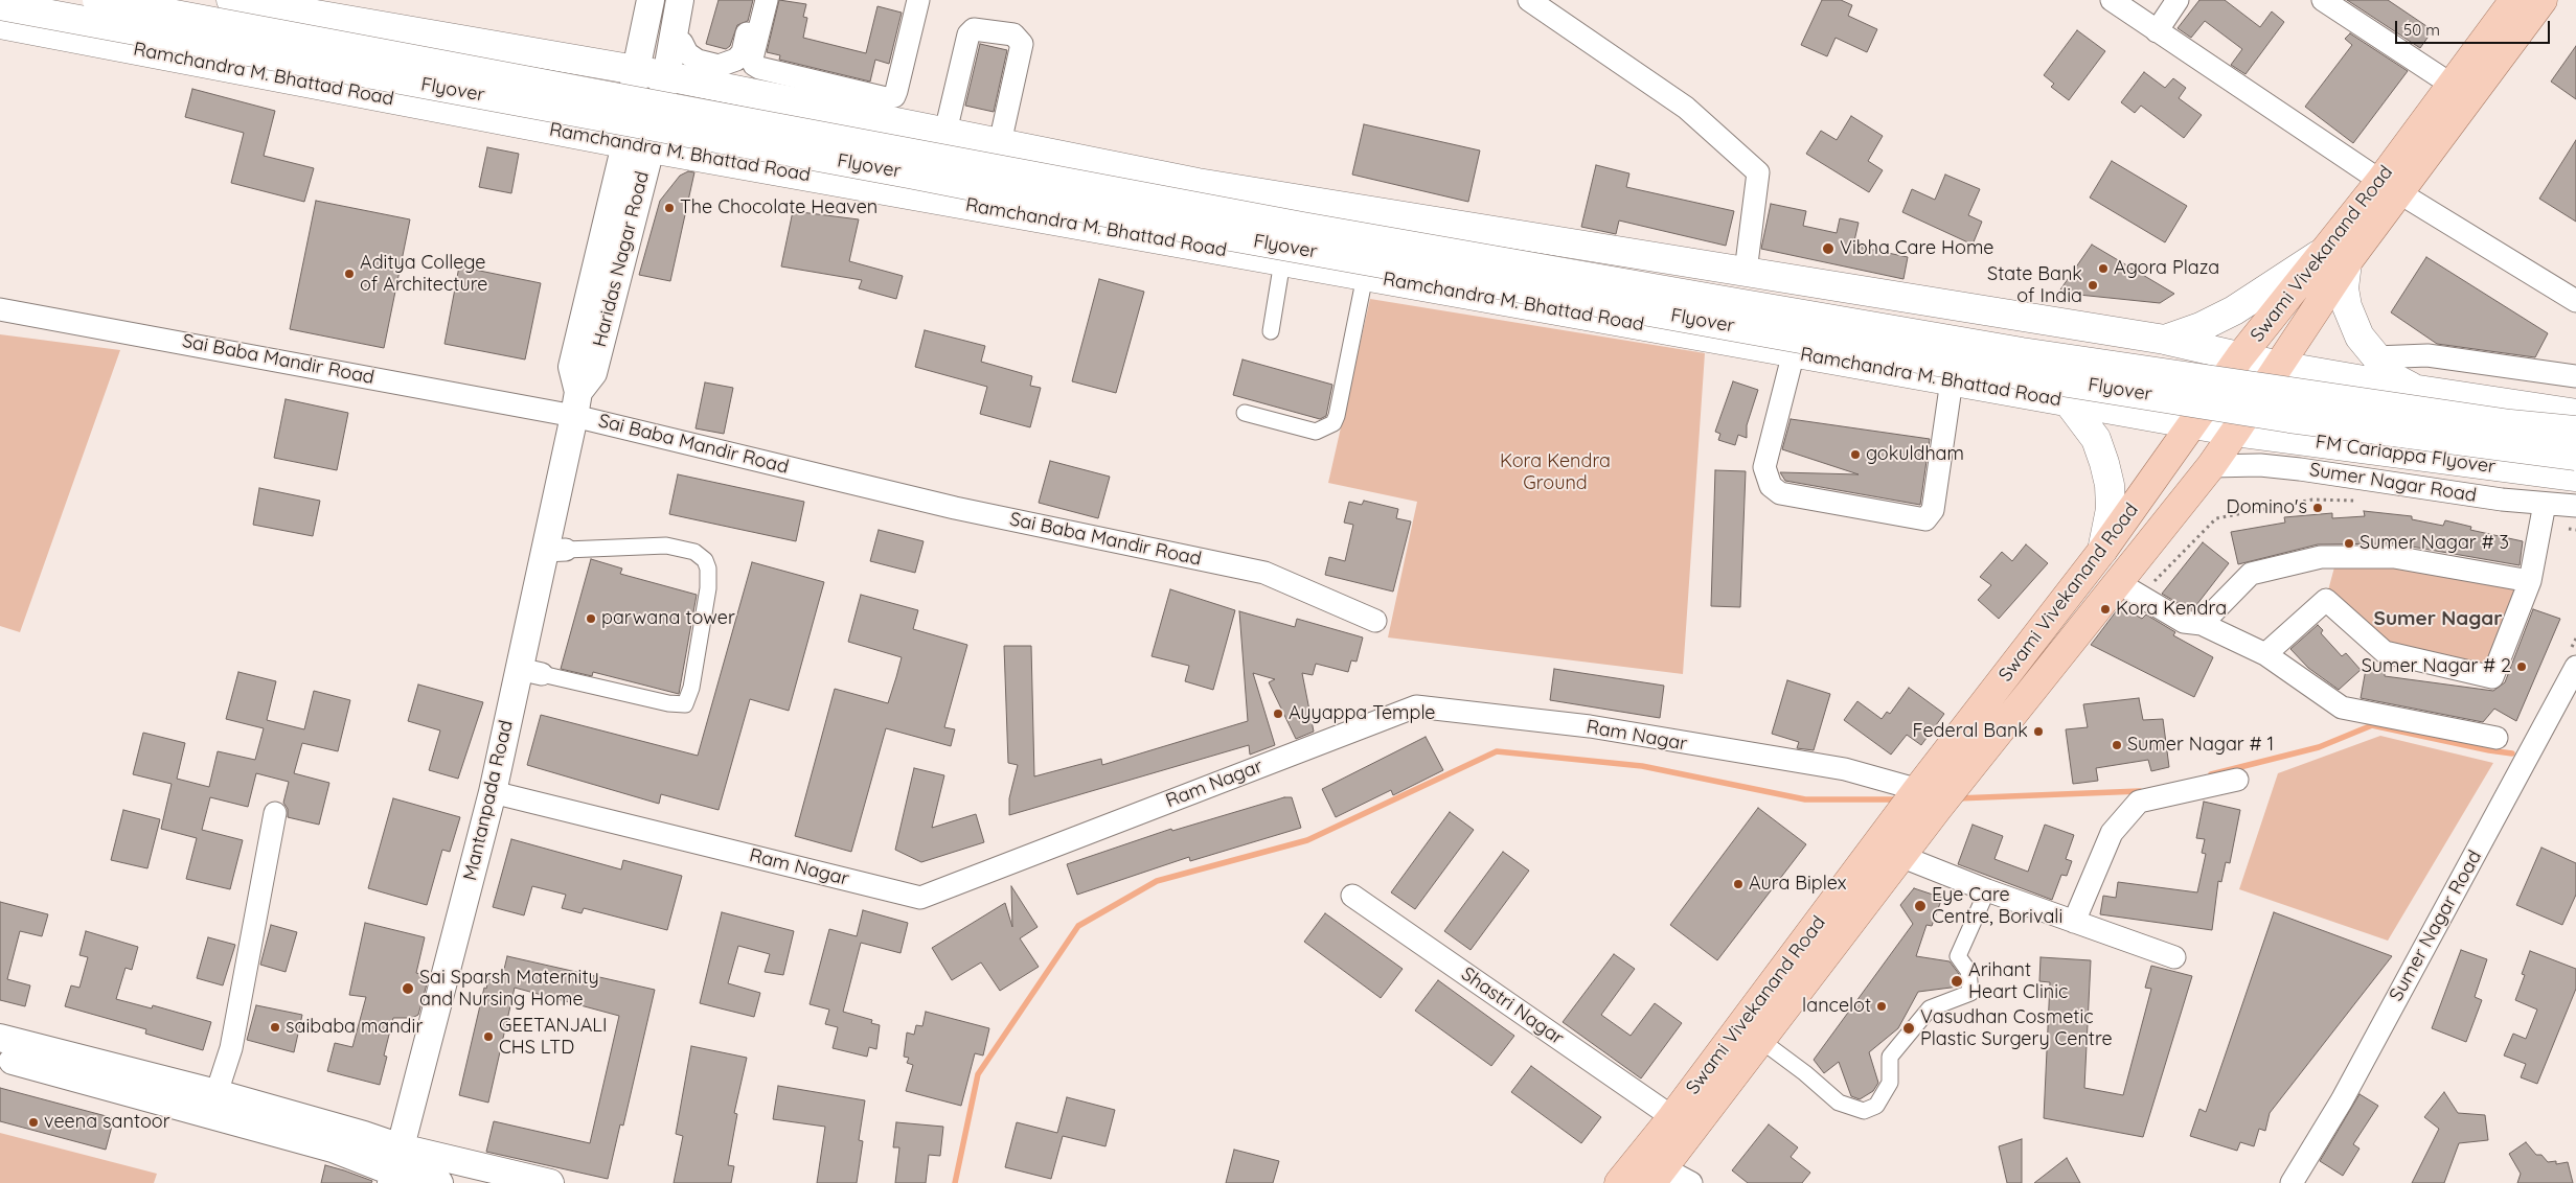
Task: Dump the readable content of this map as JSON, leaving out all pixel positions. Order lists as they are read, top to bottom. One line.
{"streets":{"main road":["Ramchandra M. Bhattad Road","Flyover","Swami Vivekanand Road","FM Cariappa Flyover"],"street":["Haridas Nagar Road","Sai Baba Mandir Road","Sumer Nagar Road","Ram Nagar","Mantanpada Road","Shastri Nagar"]},"crossings":[["Ramchandra M. Bhattad Road","Swami Vivekanand Road"],["Ramchandra M. Bhattad Road","Haridas Nagar Road"],["Ramchandra M. Bhattad Road","FM Cariappa Flyover"],["Swami Vivekanand Road","FM Cariappa Flyover"],["Swami Vivekanand Road","Sumer Nagar Road"],["Swami Vivekanand Road","Ram Nagar"],["Swami Vivekanand Road","Shastri Nagar"],["Haridas Nagar Road","Sai Baba Mandir Road"],["Haridas Nagar Road","Mantanpada Road"],["Sai Baba Mandir Road","Mantanpada Road"],["Ram Nagar","Mantanpada Road"]],"districts":["Sumer Nagar"],"parks":["Kora Kendra Ground"],"places":["The Chocolate Heaven","Vibha Care Home","Agora Plaza","Aditya College of Architecture","State Bank of India","gokuldham","Domino's","Sumer Nagar # 3","Kora Kendra","parwana tower","Sumer Nagar # 2","Ayyappa Temple","Federal Bank","Sumer Nagar # 1","Aura Biplex","Eye Care Centre, Borivali","Arihant Heart Clinic","Sai Sparsh Maternity and Nursing Home","lancelot","saibaba mandir","Vasudhan Cosmetic Plastic Surgery Centre","GEETANJALI CHS LTD","veena santoor"],"scale_bar":"50 m"}
